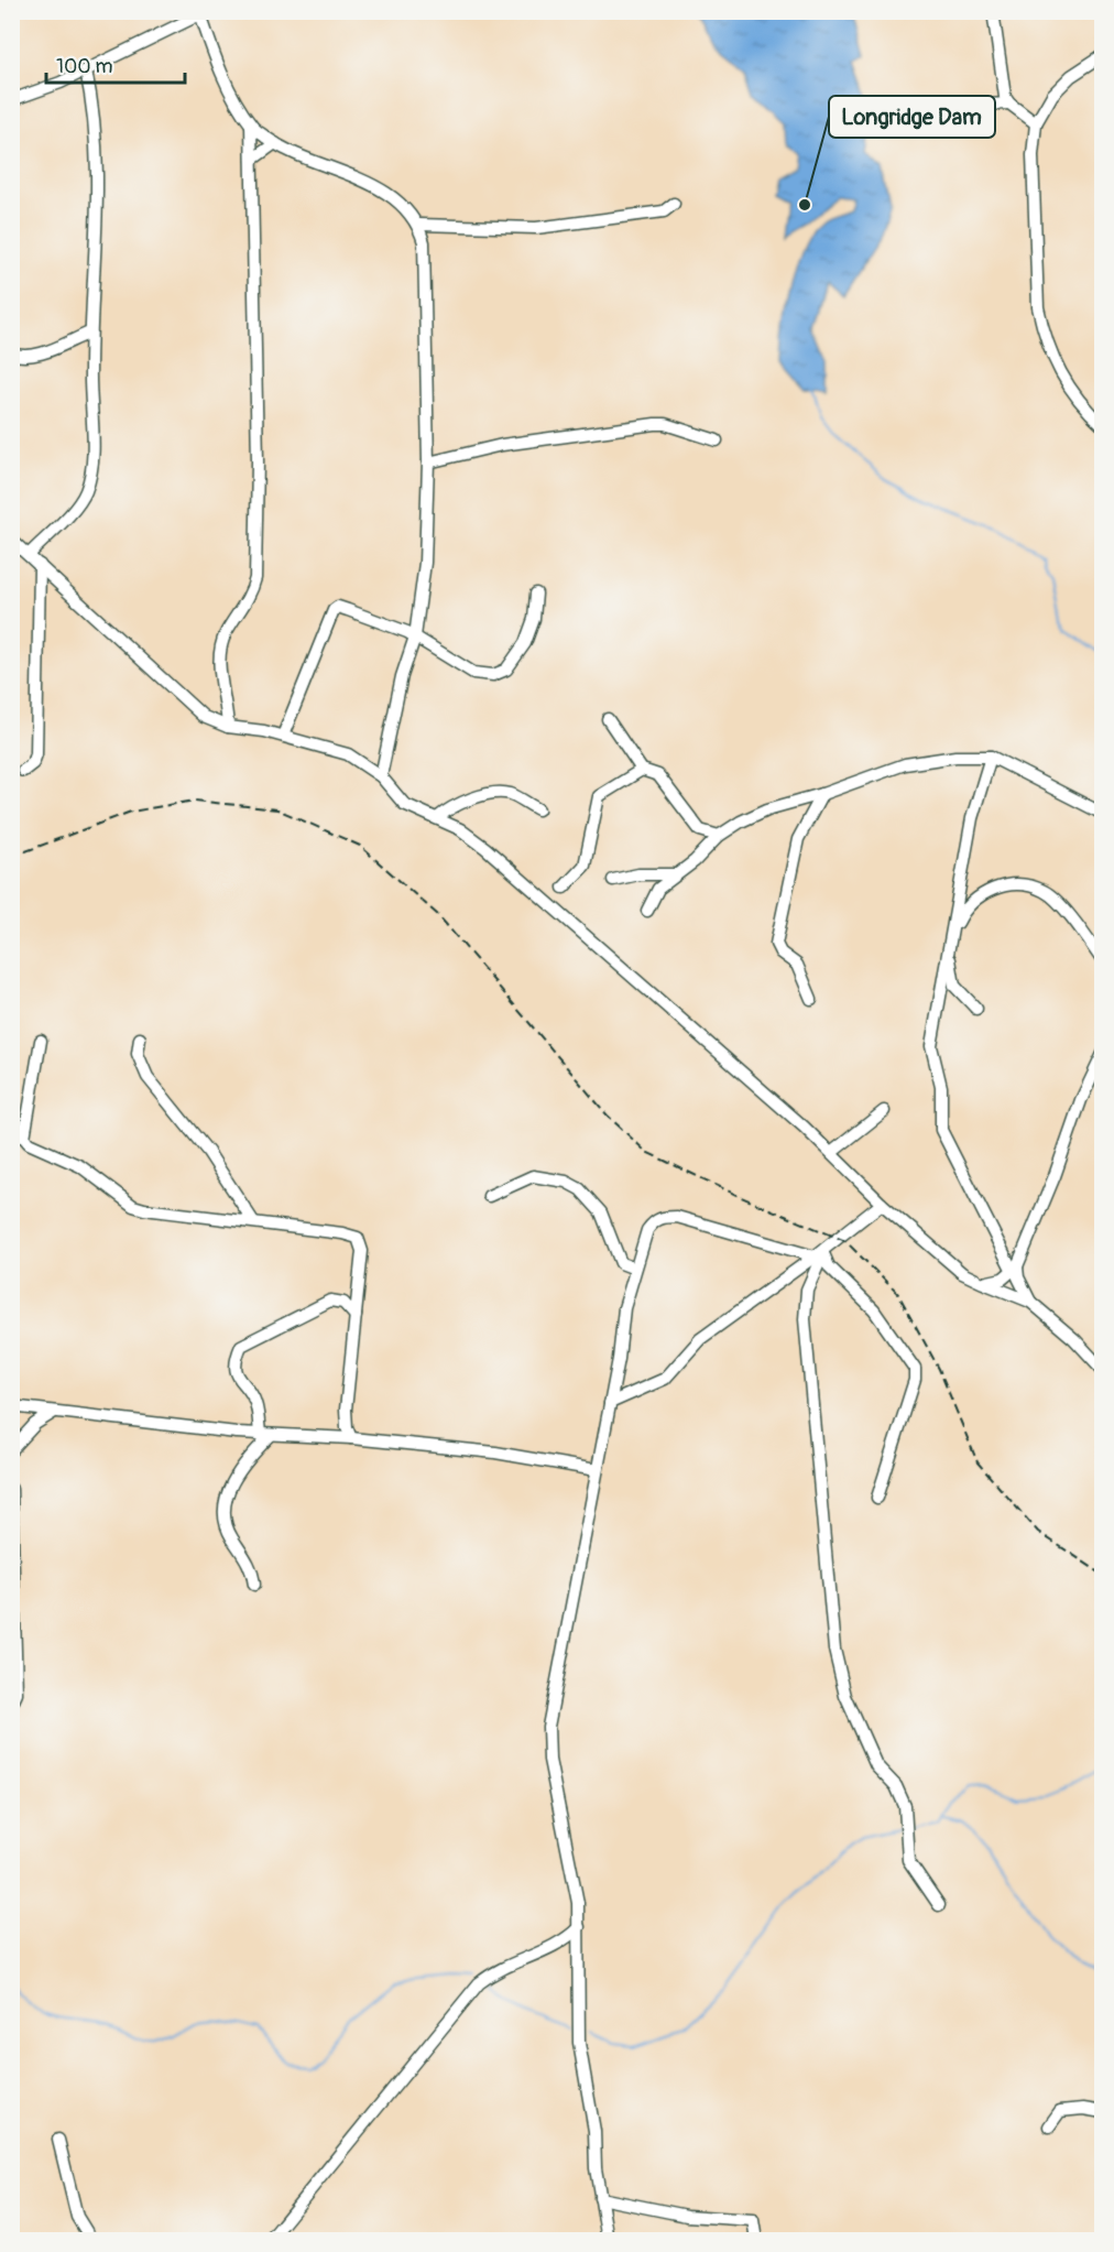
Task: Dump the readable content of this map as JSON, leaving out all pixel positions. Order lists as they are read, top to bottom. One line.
{"places":["Longridge Dam"],"scale_bar":"100 m"}
